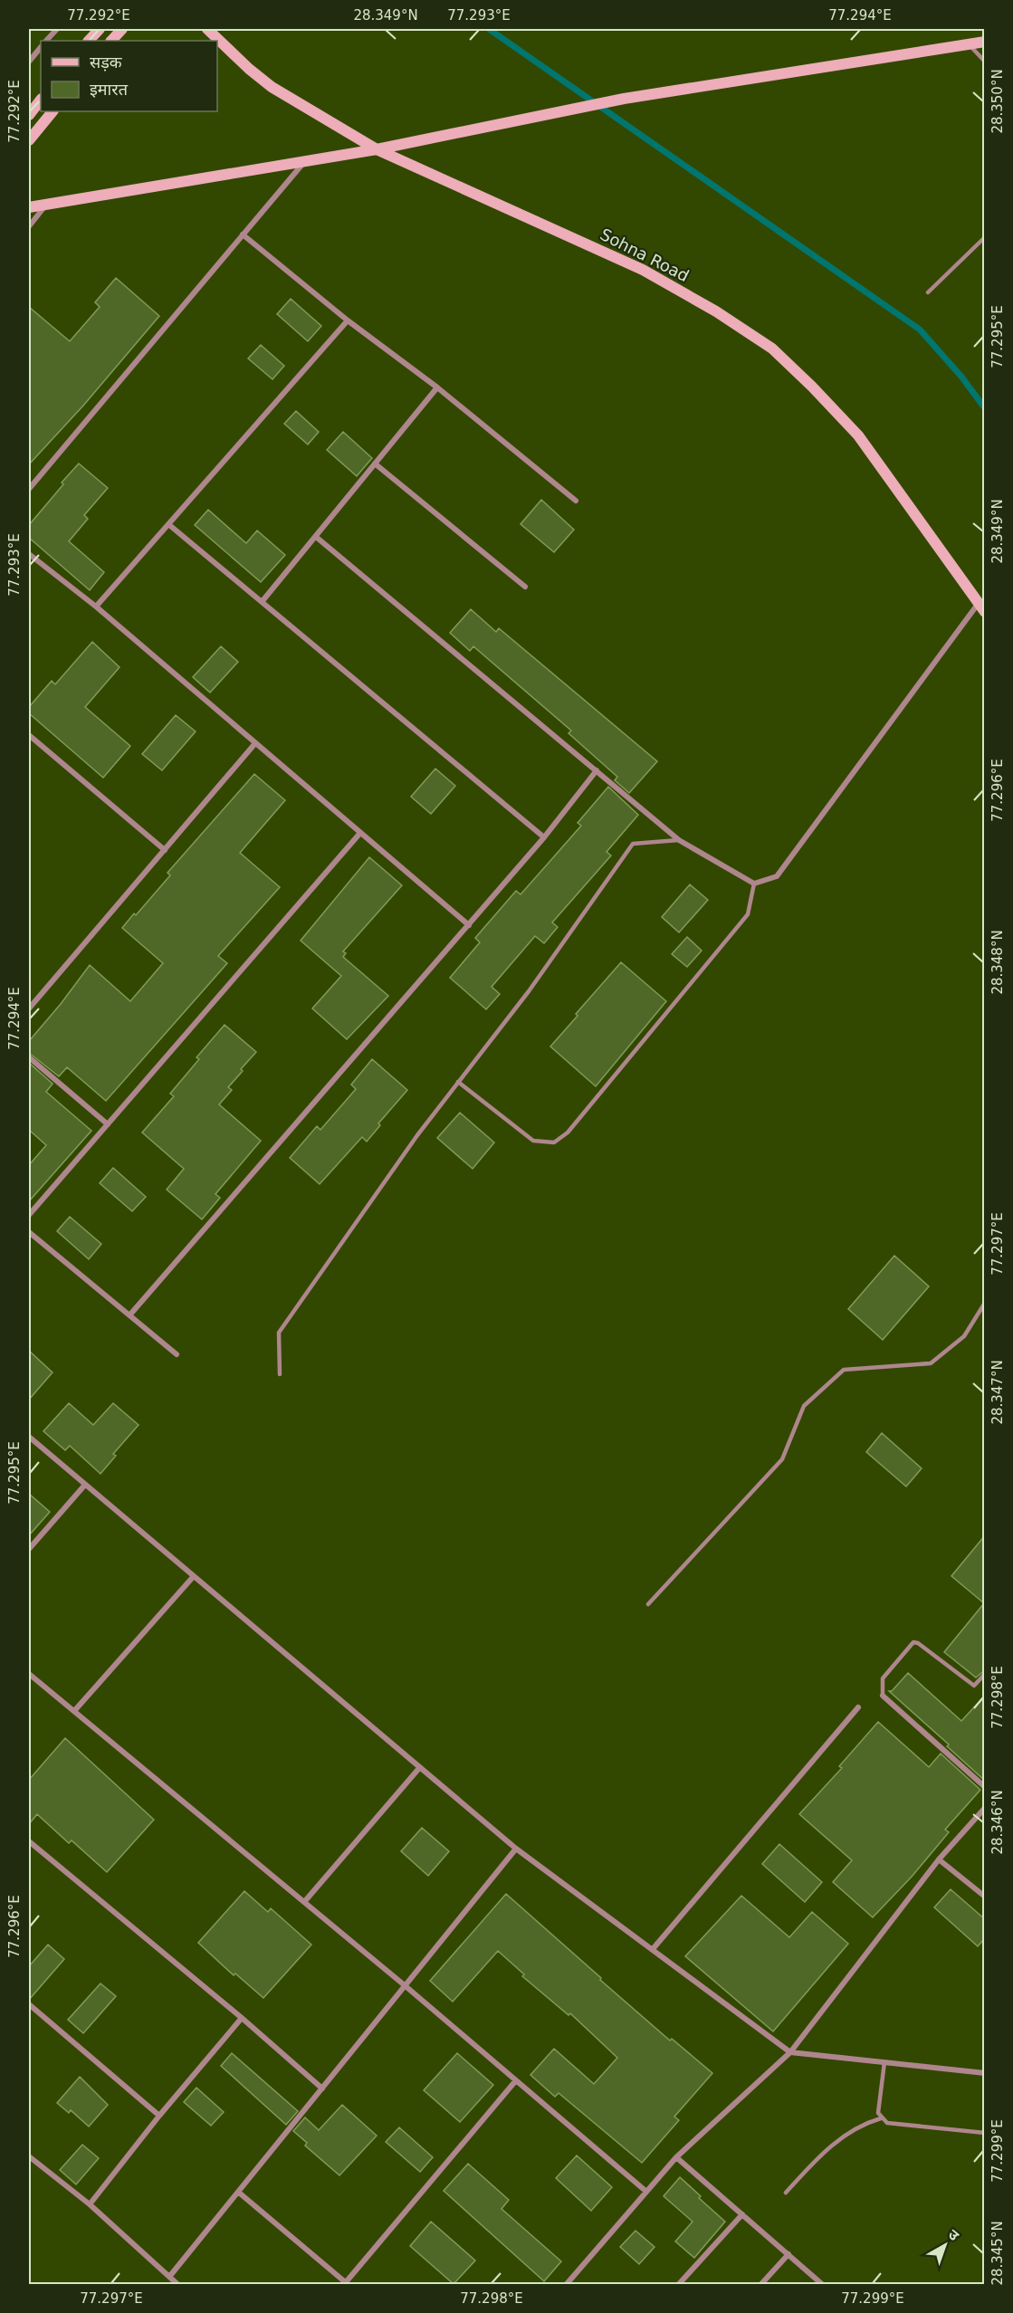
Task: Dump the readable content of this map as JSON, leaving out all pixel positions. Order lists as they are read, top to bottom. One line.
{"streets":{"street":["Sohna Road"]},"legend":["सड़क","इमारत"],"north":"top right","coordinates":["77.292°E","28.349°N","77.293°E","77.294°E","28.350°N","77.295°E","77.296°E","28.348°N","77.297°E","28.347°N","77.298°E","28.346°N","77.299°E","28.345°N"]}
